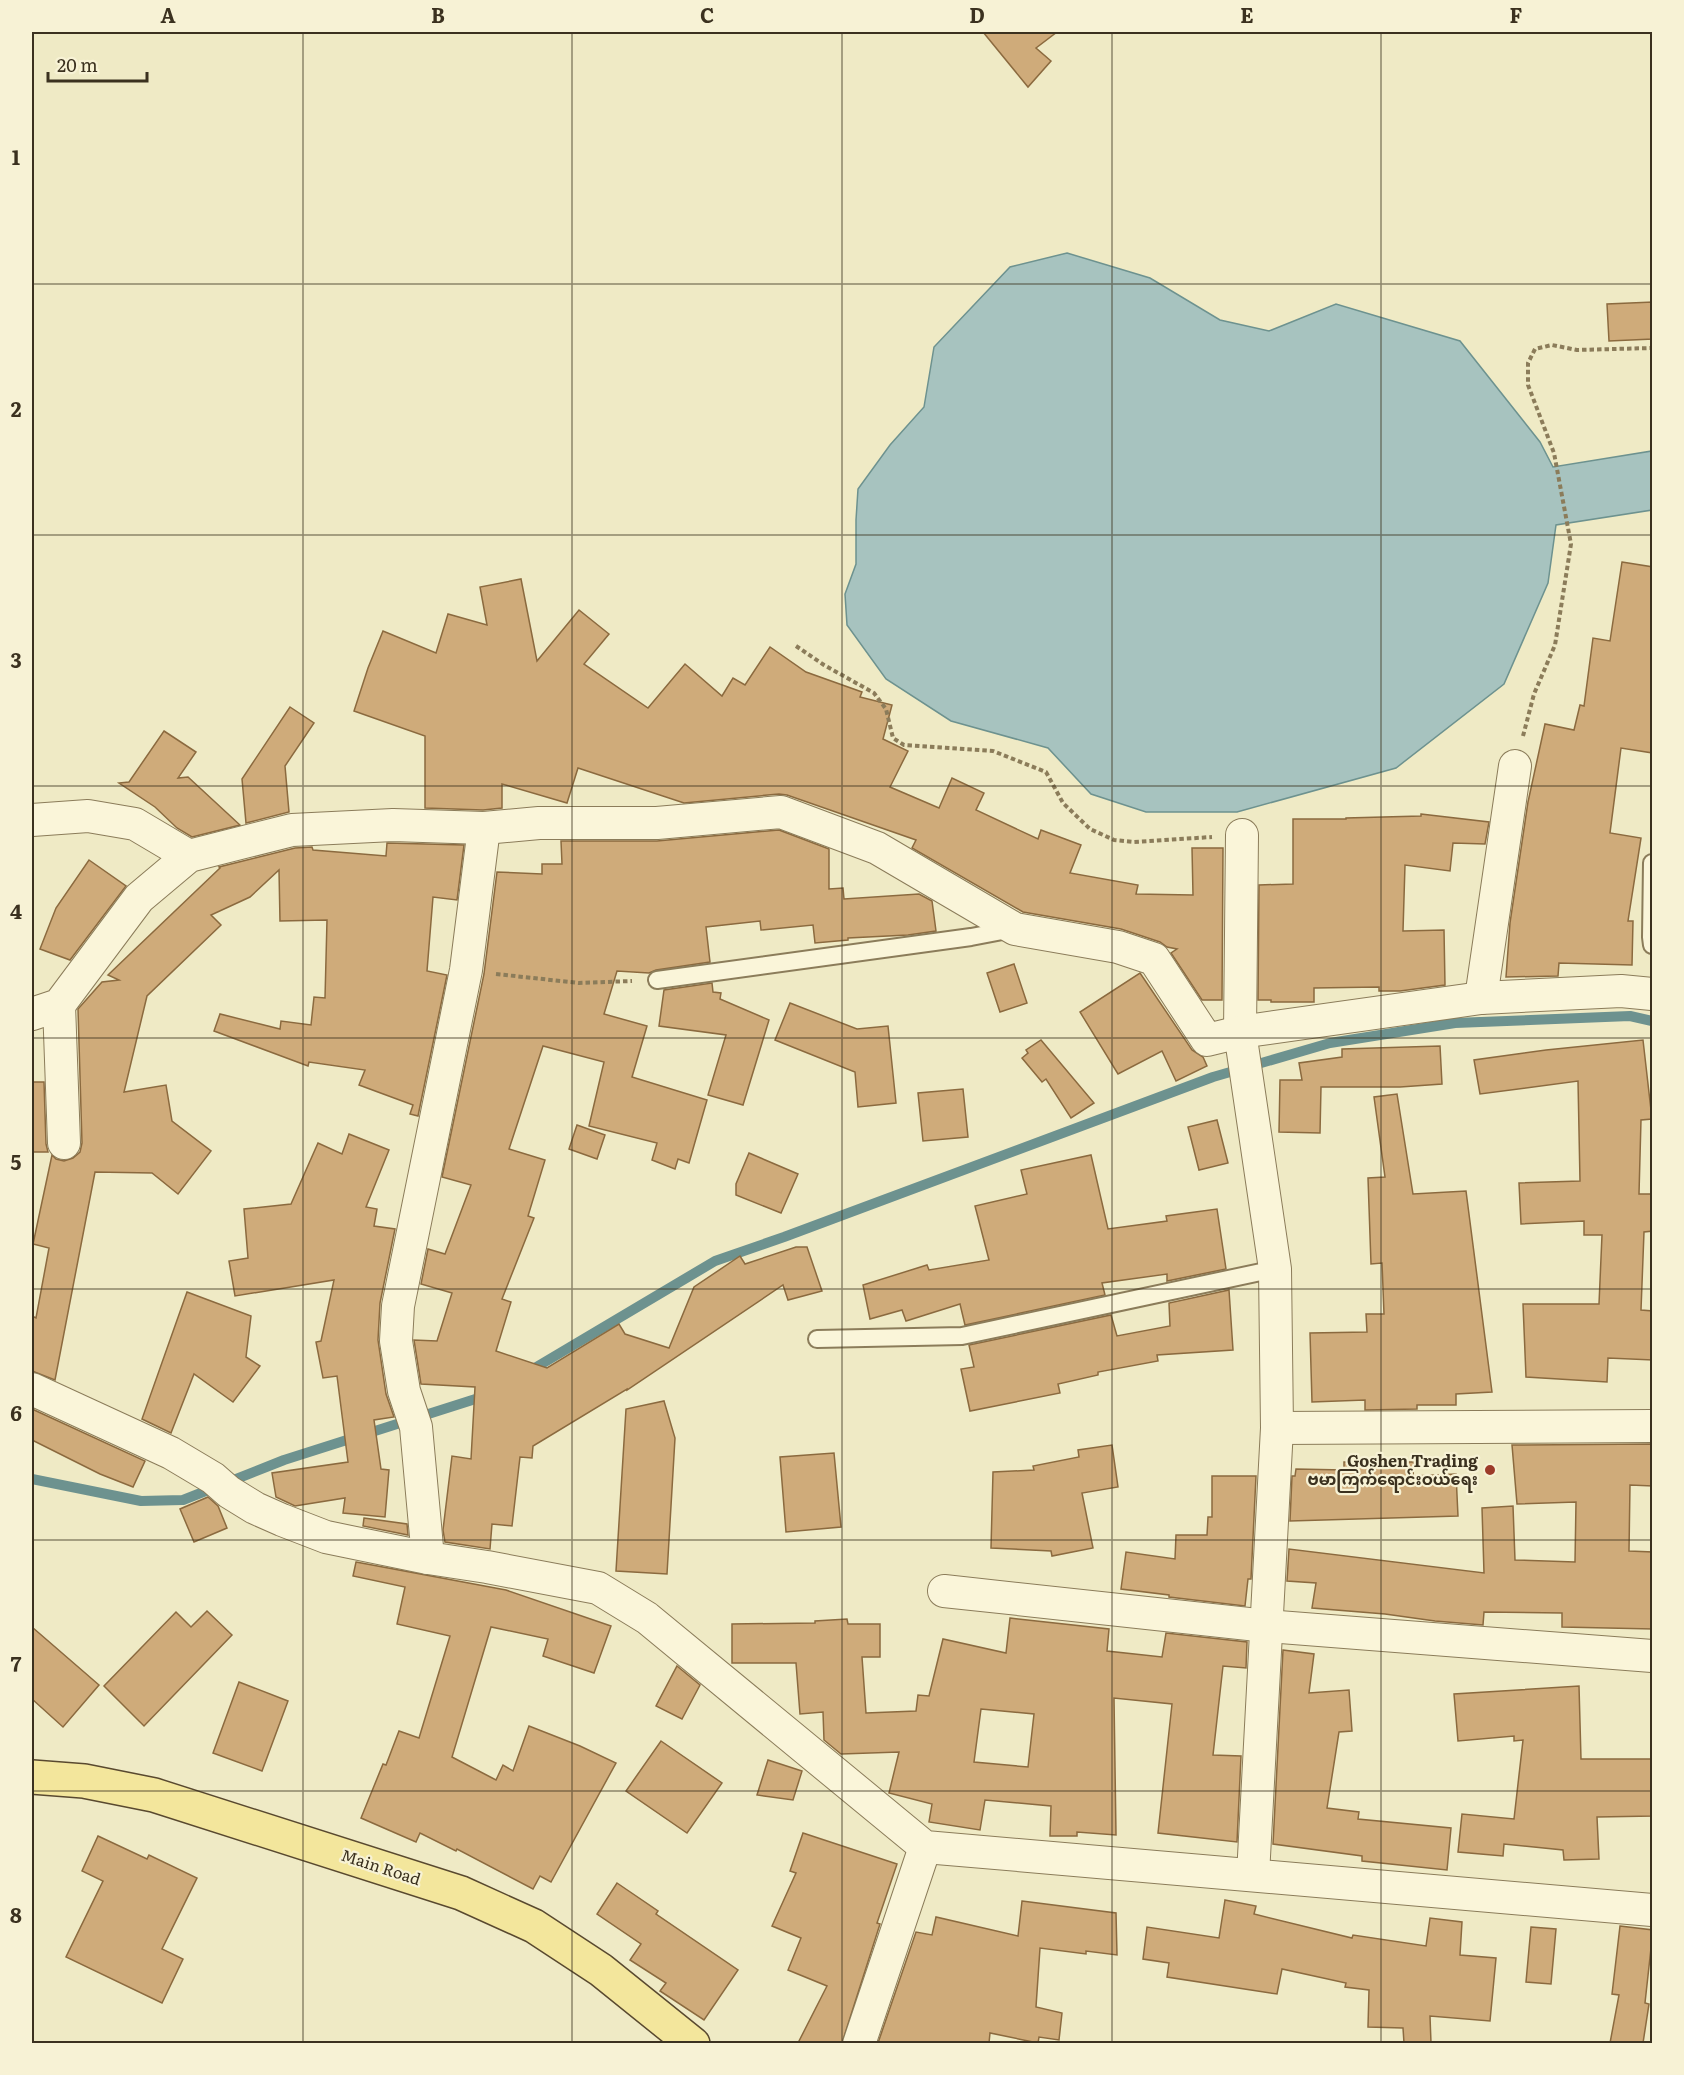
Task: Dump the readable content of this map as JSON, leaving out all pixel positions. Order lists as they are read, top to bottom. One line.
{"streets":{"main road":["Main Road"]},"places":["Goshen Trading ဗမာကြက်ရောင်းဝယ်ရေး"],"scale_bar":"20 m","grid":{"columns":["A","B","C","D","E","F"],"rows":["1","2","3","4","5","6","7","8"]}}
